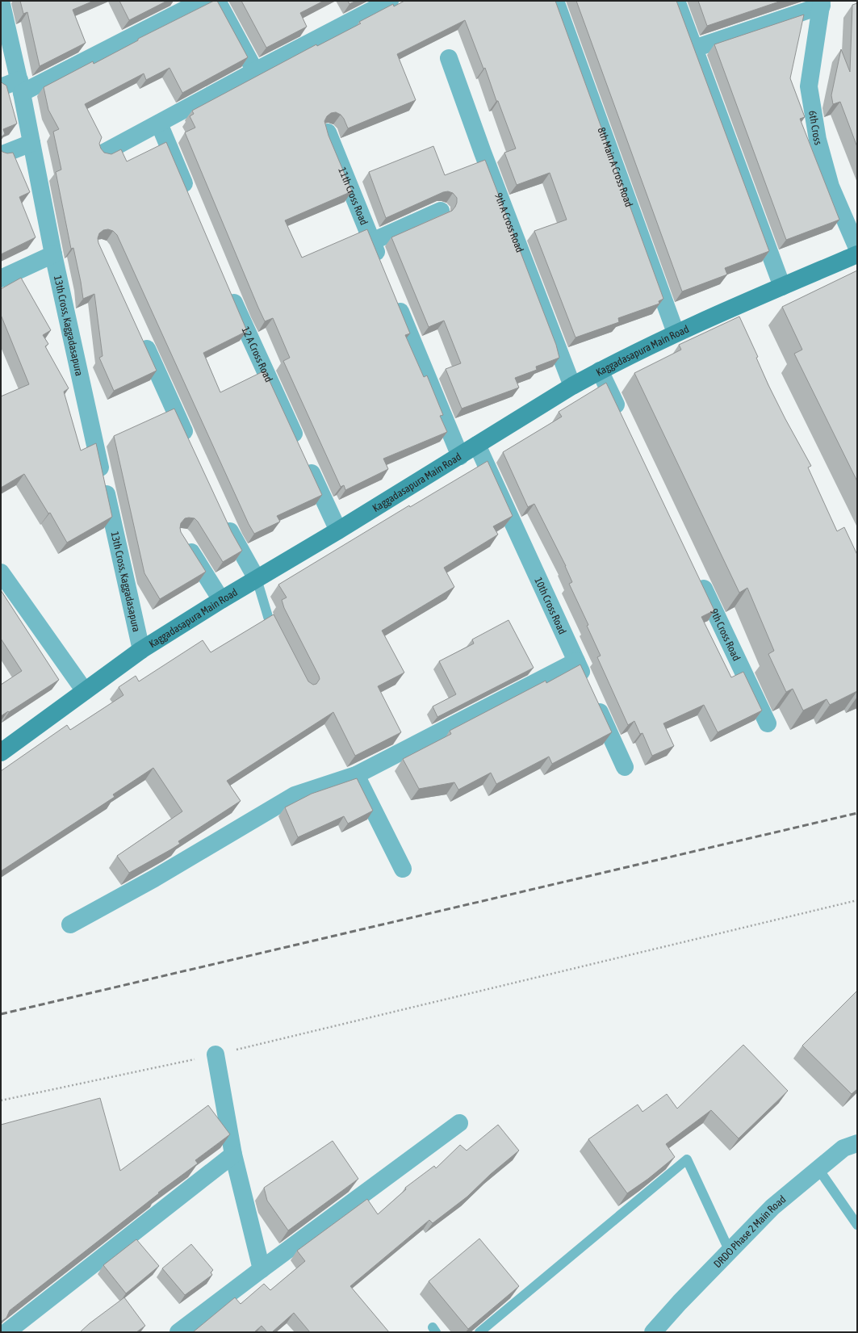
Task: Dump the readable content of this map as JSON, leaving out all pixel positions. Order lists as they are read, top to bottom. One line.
{"streets":{"main road":["Kaggadasapura Main Road"],"street":["6th Cross","8th Main A Cross Road","11th Cross Road","9th A Cross Road","13th Cross, Kaggadasapura","12 A Cross Road","10th Cross Road","9th Cross Road","DRDO Phase 2 Main Road"]},"crossings":[["8th Main A Cross Road","Kaggadasapura Main Road"],["9th A Cross Road","Kaggadasapura Main Road"],["13th Cross, Kaggadasapura","Kaggadasapura Main Road"],["Kaggadasapura Main Road","12 A Cross Road"],["Kaggadasapura Main Road","10th Cross Road"]]}
